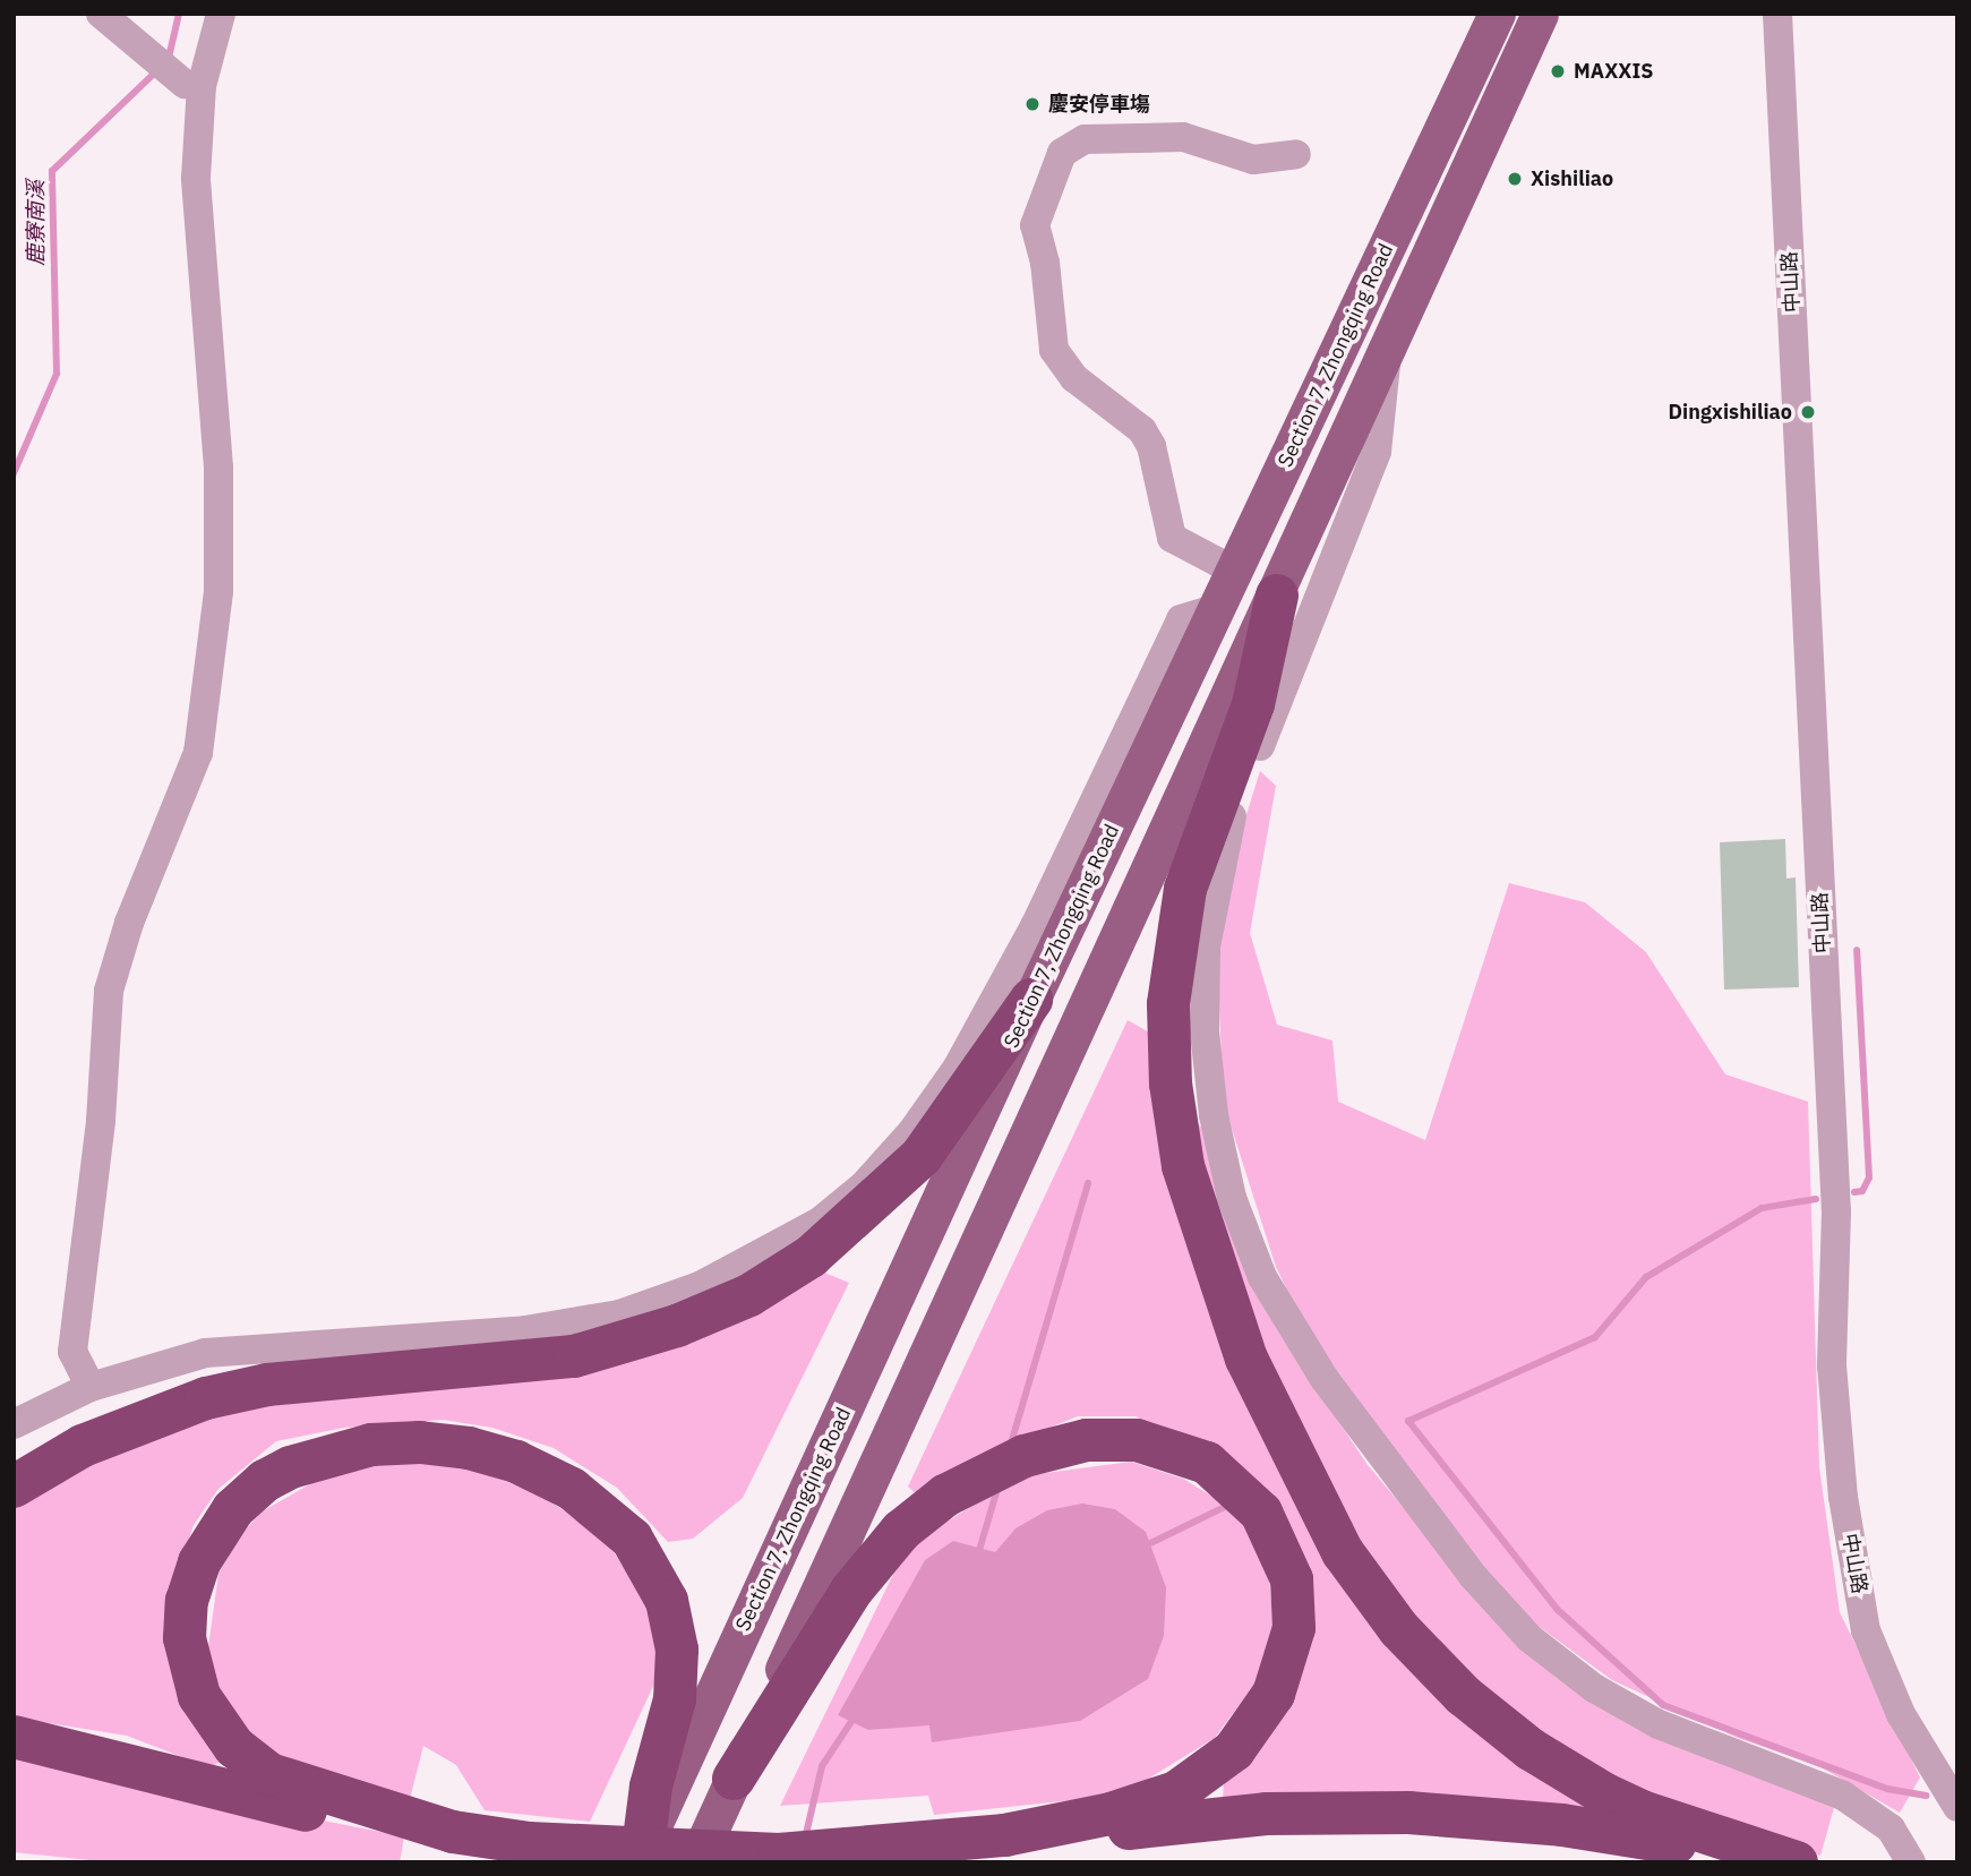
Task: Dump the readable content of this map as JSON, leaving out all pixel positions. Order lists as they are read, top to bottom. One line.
{"streets":{"main road":["Section 7, Zhongqing Road"],"street":["中山路"]},"water":["鹿寮南溪"],"places":["MAXXIS","慶安停車塲","Xishiliao","Dingxishiliao"]}
